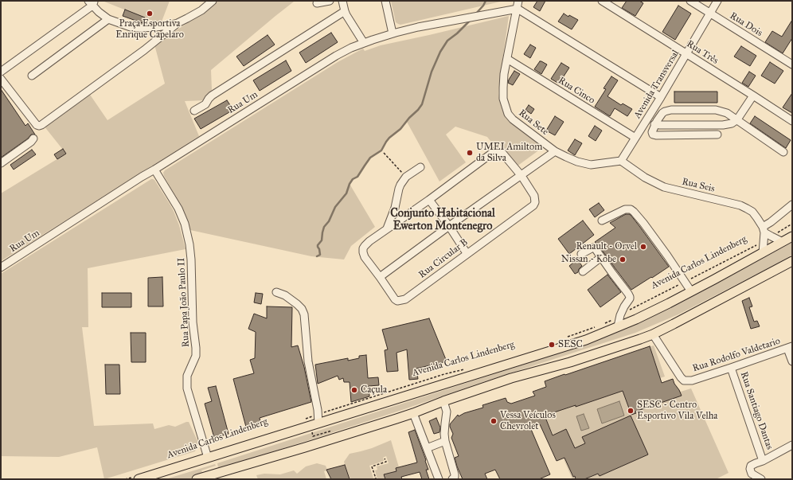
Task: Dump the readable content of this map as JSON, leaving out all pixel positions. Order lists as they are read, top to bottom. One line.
{"streets":{"main road":["Avenida Carlos Lindenberg"],"street":["Rua Dois","Rua Três","Avenida Transversal","Rua Cinco","Rua Um","Rua Sete","Rua Seis","Rua Circular B","Rua Papa João Paulo II","Rua Rodolfo Valdetario","Rua Santiago Dantas"]},"crossings":[["Rua Dois","Avenida Transversal"],["Rua Três","Avenida Transversal"],["Avenida Transversal","Rua Cinco"],["Avenida Transversal","Rua Sete"],["Avenida Transversal","Rua Seis"],["Rua Cinco","Rua Sete"],["Rua Um","Rua Sete"],["Rua Um","Rua Papa João Paulo II"],["Rua Sete","Rua Seis"],["Rua Seis","Avenida Carlos Lindenberg"],["Avenida Carlos Lindenberg","Rua Papa João Paulo II"],["Rua Rodolfo Valdetario","Rua Santiago Dantas"]],"districts":["Conjunto Habitacional Ewerton Montenegro"],"places":["Praça Esportiva Enrique Capelaro","UMEI Amiltom da Silva","Renault - Orvel","Nissan - Kobe","SESC","Caçula","SESC - Centro Esportivo Vila Velha","Vessa Veículos Chevrolet"]}
